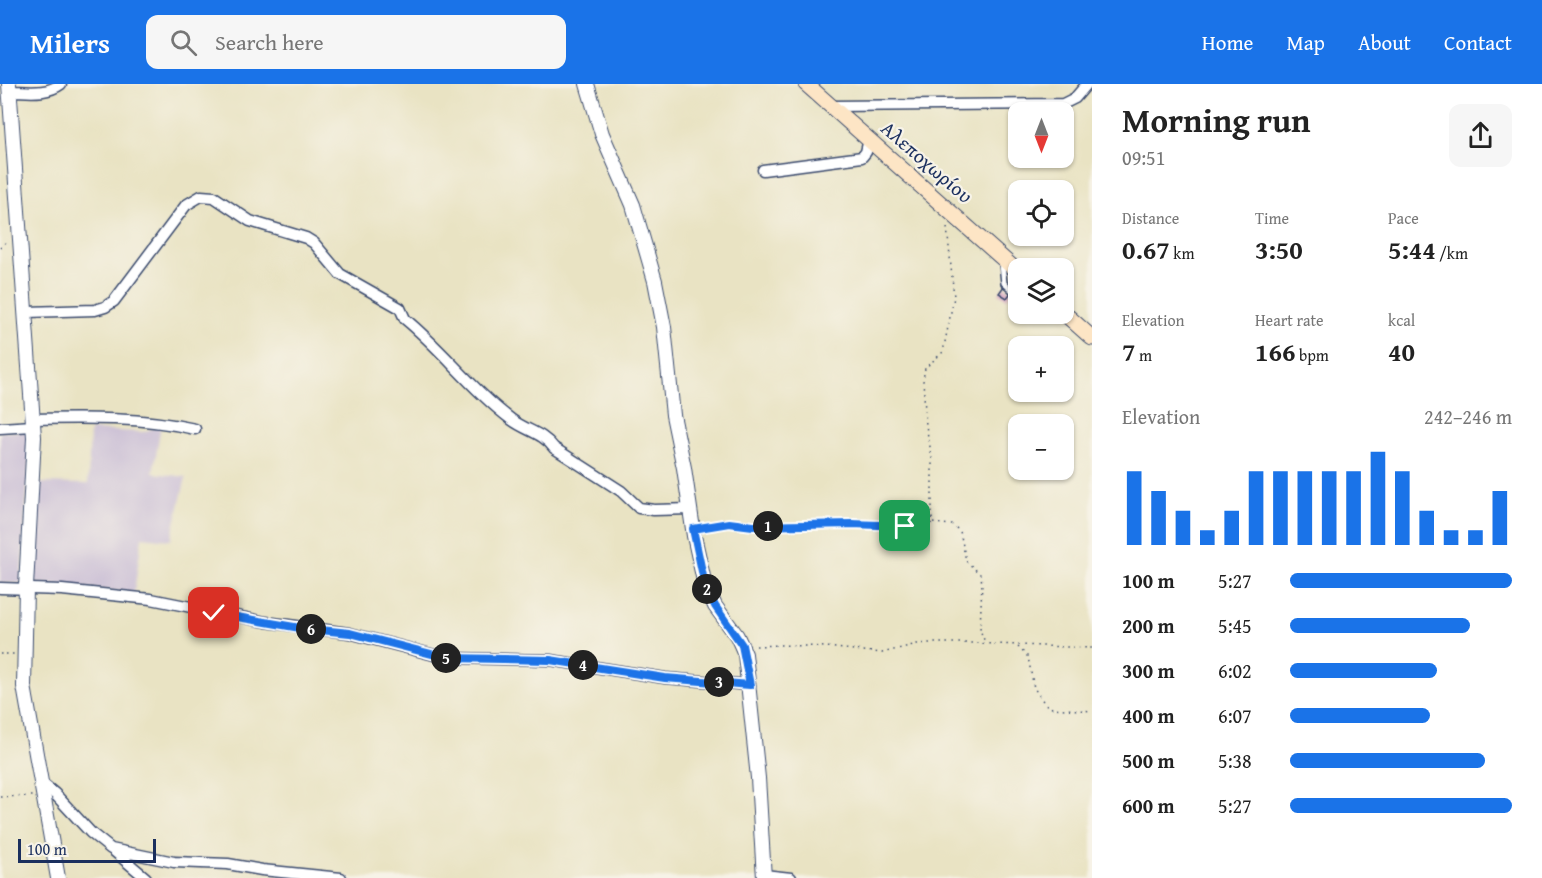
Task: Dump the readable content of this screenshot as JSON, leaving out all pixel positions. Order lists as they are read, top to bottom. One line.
{"streets":{"main road":["Αλεποχωρίου"]},"scale_bar":"100 m","north":"bottom","page":{"header":"Milers","search":"Search here","nav":["Home","Map","About","Contact"],"heading":["Morning run","09:51"],"map_buttons":["+","−"],"stats":[["Distance","0.67 km"],["Time","3:50"],["Pace","5:44 /km"],["Elevation","7 m"],["Heart rate","166 bpm"],["kcal","40"]],"chart":["Elevation","242–246 m"],"pins":["1","2","6","5","4","3"],"list":[{"name":"100 m","note":"5:27"},{"name":"200 m","note":"5:45"},{"name":"300 m","note":"6:02"},{"name":"400 m","note":"6:07"},{"name":"500 m","note":"5:38"},{"name":"600 m","note":"5:27"}],"scale":"100 m"}}
